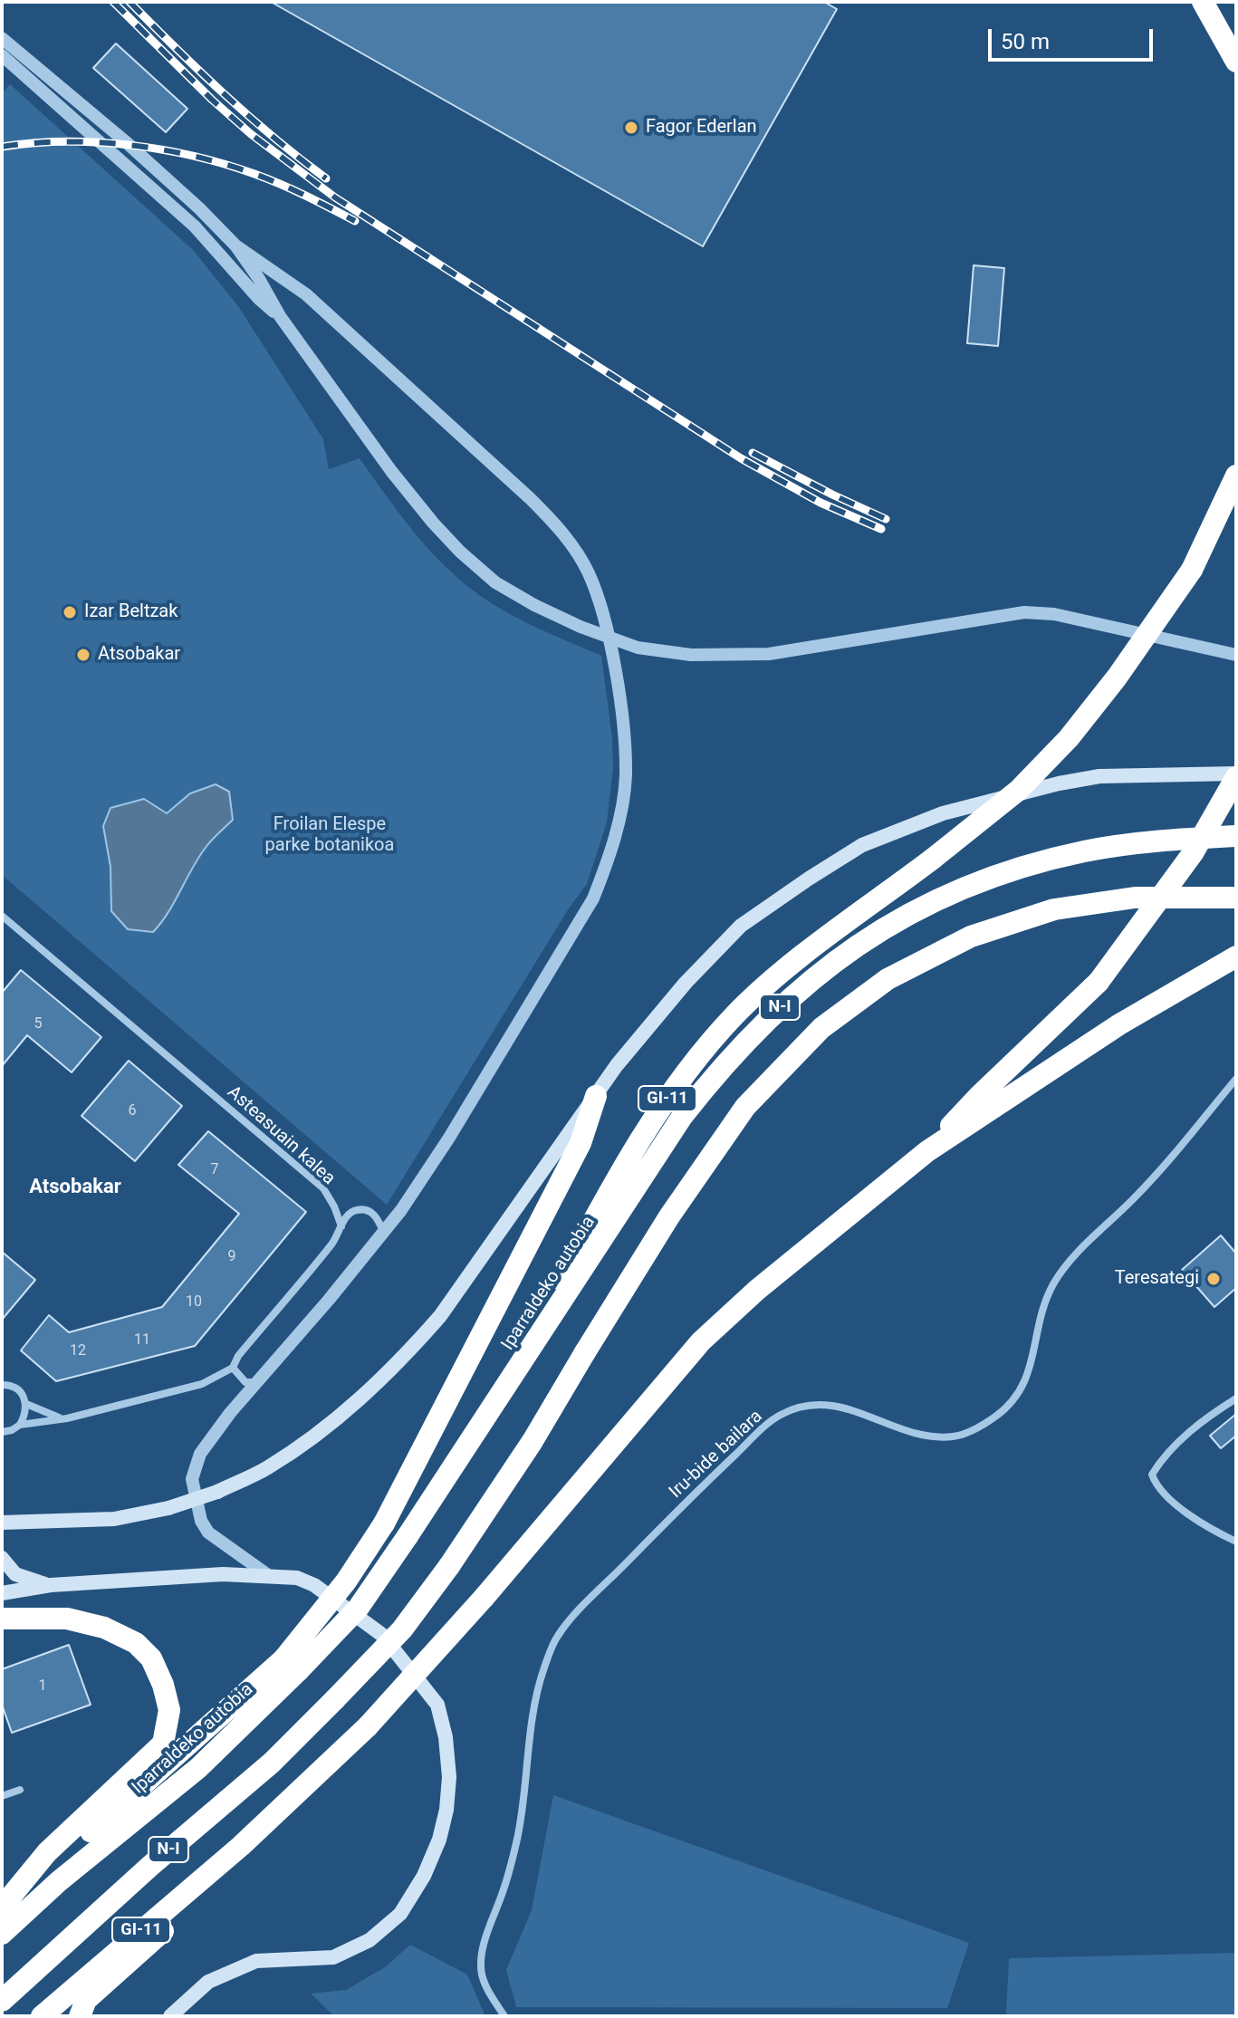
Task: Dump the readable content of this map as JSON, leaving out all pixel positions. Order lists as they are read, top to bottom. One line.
{"streets":{"highway":["N-I","GI-11","Iparraldeko autobia"],"street":["Asteasuain kalea","Iru-bide bailara"]},"crossings":[["GI-11","Iparraldeko autobia"]],"districts":["Atsobakar"],"parks":["Froilan Elespe parke botanikoa"],"places":["Fagor Ederlan","Izar Beltzak","Atsobakar","Teresategi"],"house_numbers":["5","6","7","9","10","11","12","1"],"scale_bar":"50 m"}
